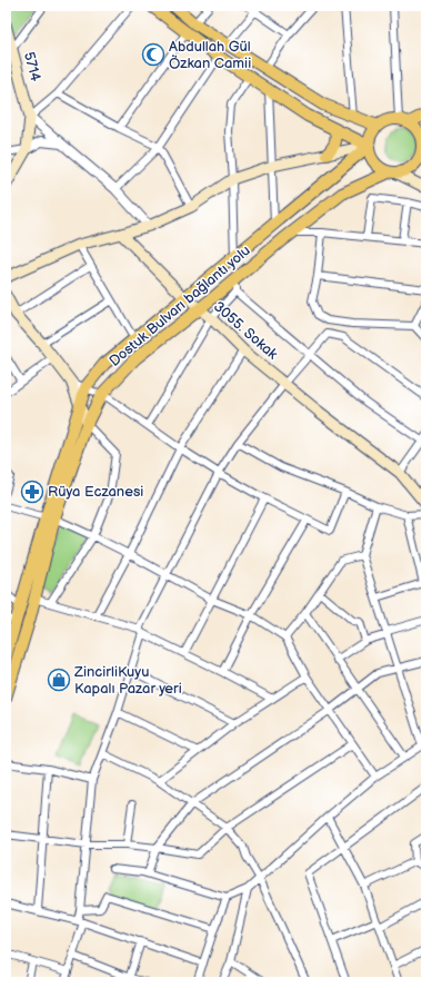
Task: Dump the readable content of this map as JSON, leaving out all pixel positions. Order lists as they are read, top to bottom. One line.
{"streets":{"main road":["5714","Dostuk Bulvarı bağlantı yolu","3055. Sokak"]},"crossings":[["Dostuk Bulvarı bağlantı yolu","3055. Sokak"]],"places":{"mosque":["Abdullah Gül Özkan Camii"],"pharmacy":["Rüya Eczanesi"],"shop":["ZincirliKuyu Kapalı Pazar yeri"]}}
